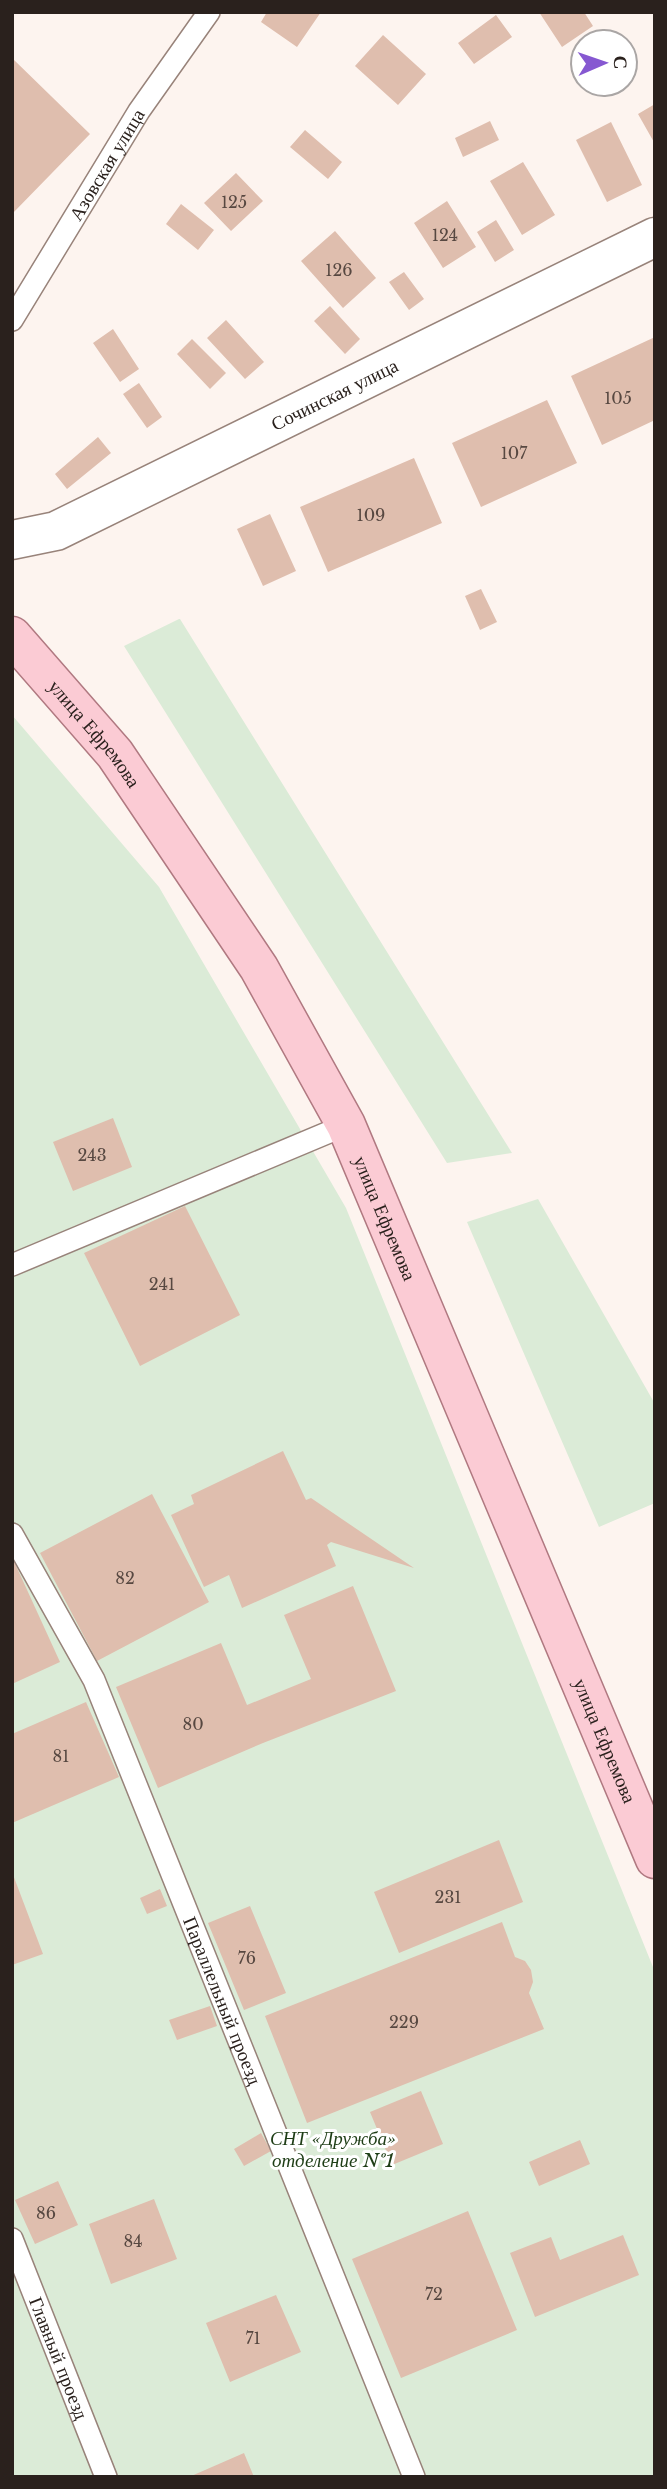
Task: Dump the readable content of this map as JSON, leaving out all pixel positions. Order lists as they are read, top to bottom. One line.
{"streets":{"main road":["Сочинская улица","улица Ефремова"],"lane":["Азовская улица","Параллельный проезд","Главный проезд"]},"parks":["СНТ «Дружба» отделение №1"],"house_numbers":["125","124","126","105","107","109","243","241","82","80","81","231","76","229","86","84","72","71"],"north":"right"}
